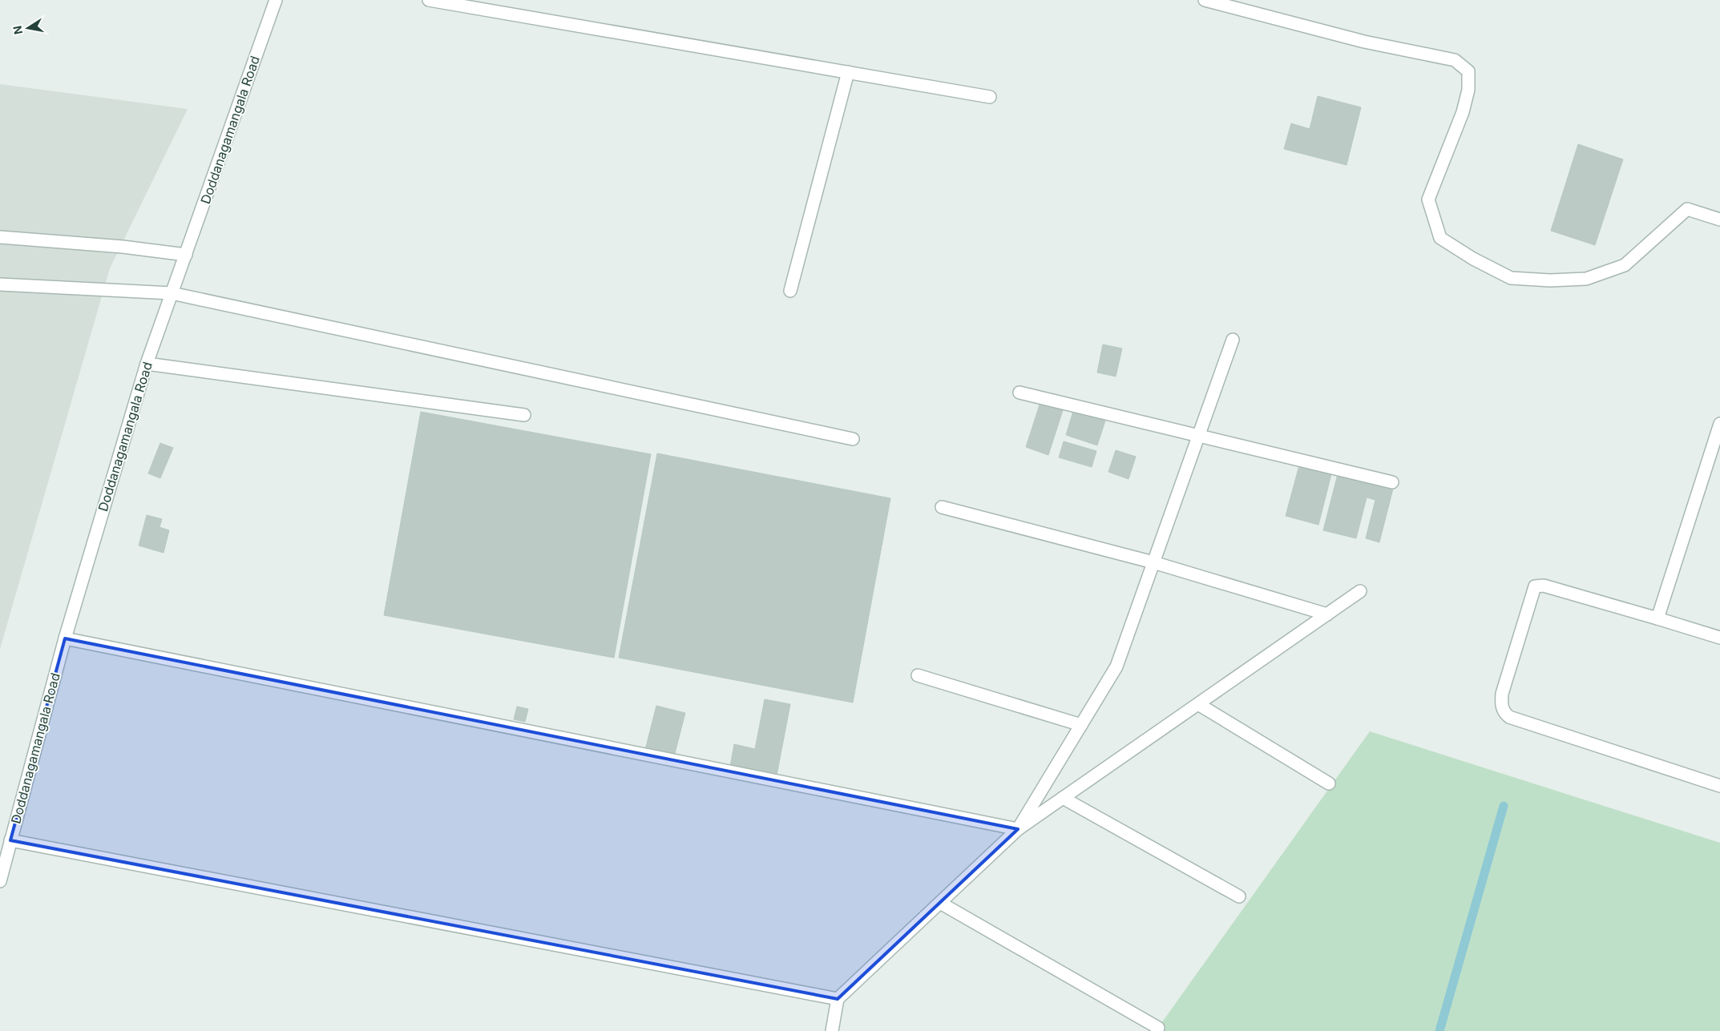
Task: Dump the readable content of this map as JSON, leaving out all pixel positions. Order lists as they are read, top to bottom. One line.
{"streets":{"street":["Doddanagamangala Road"]},"north":"left"}
